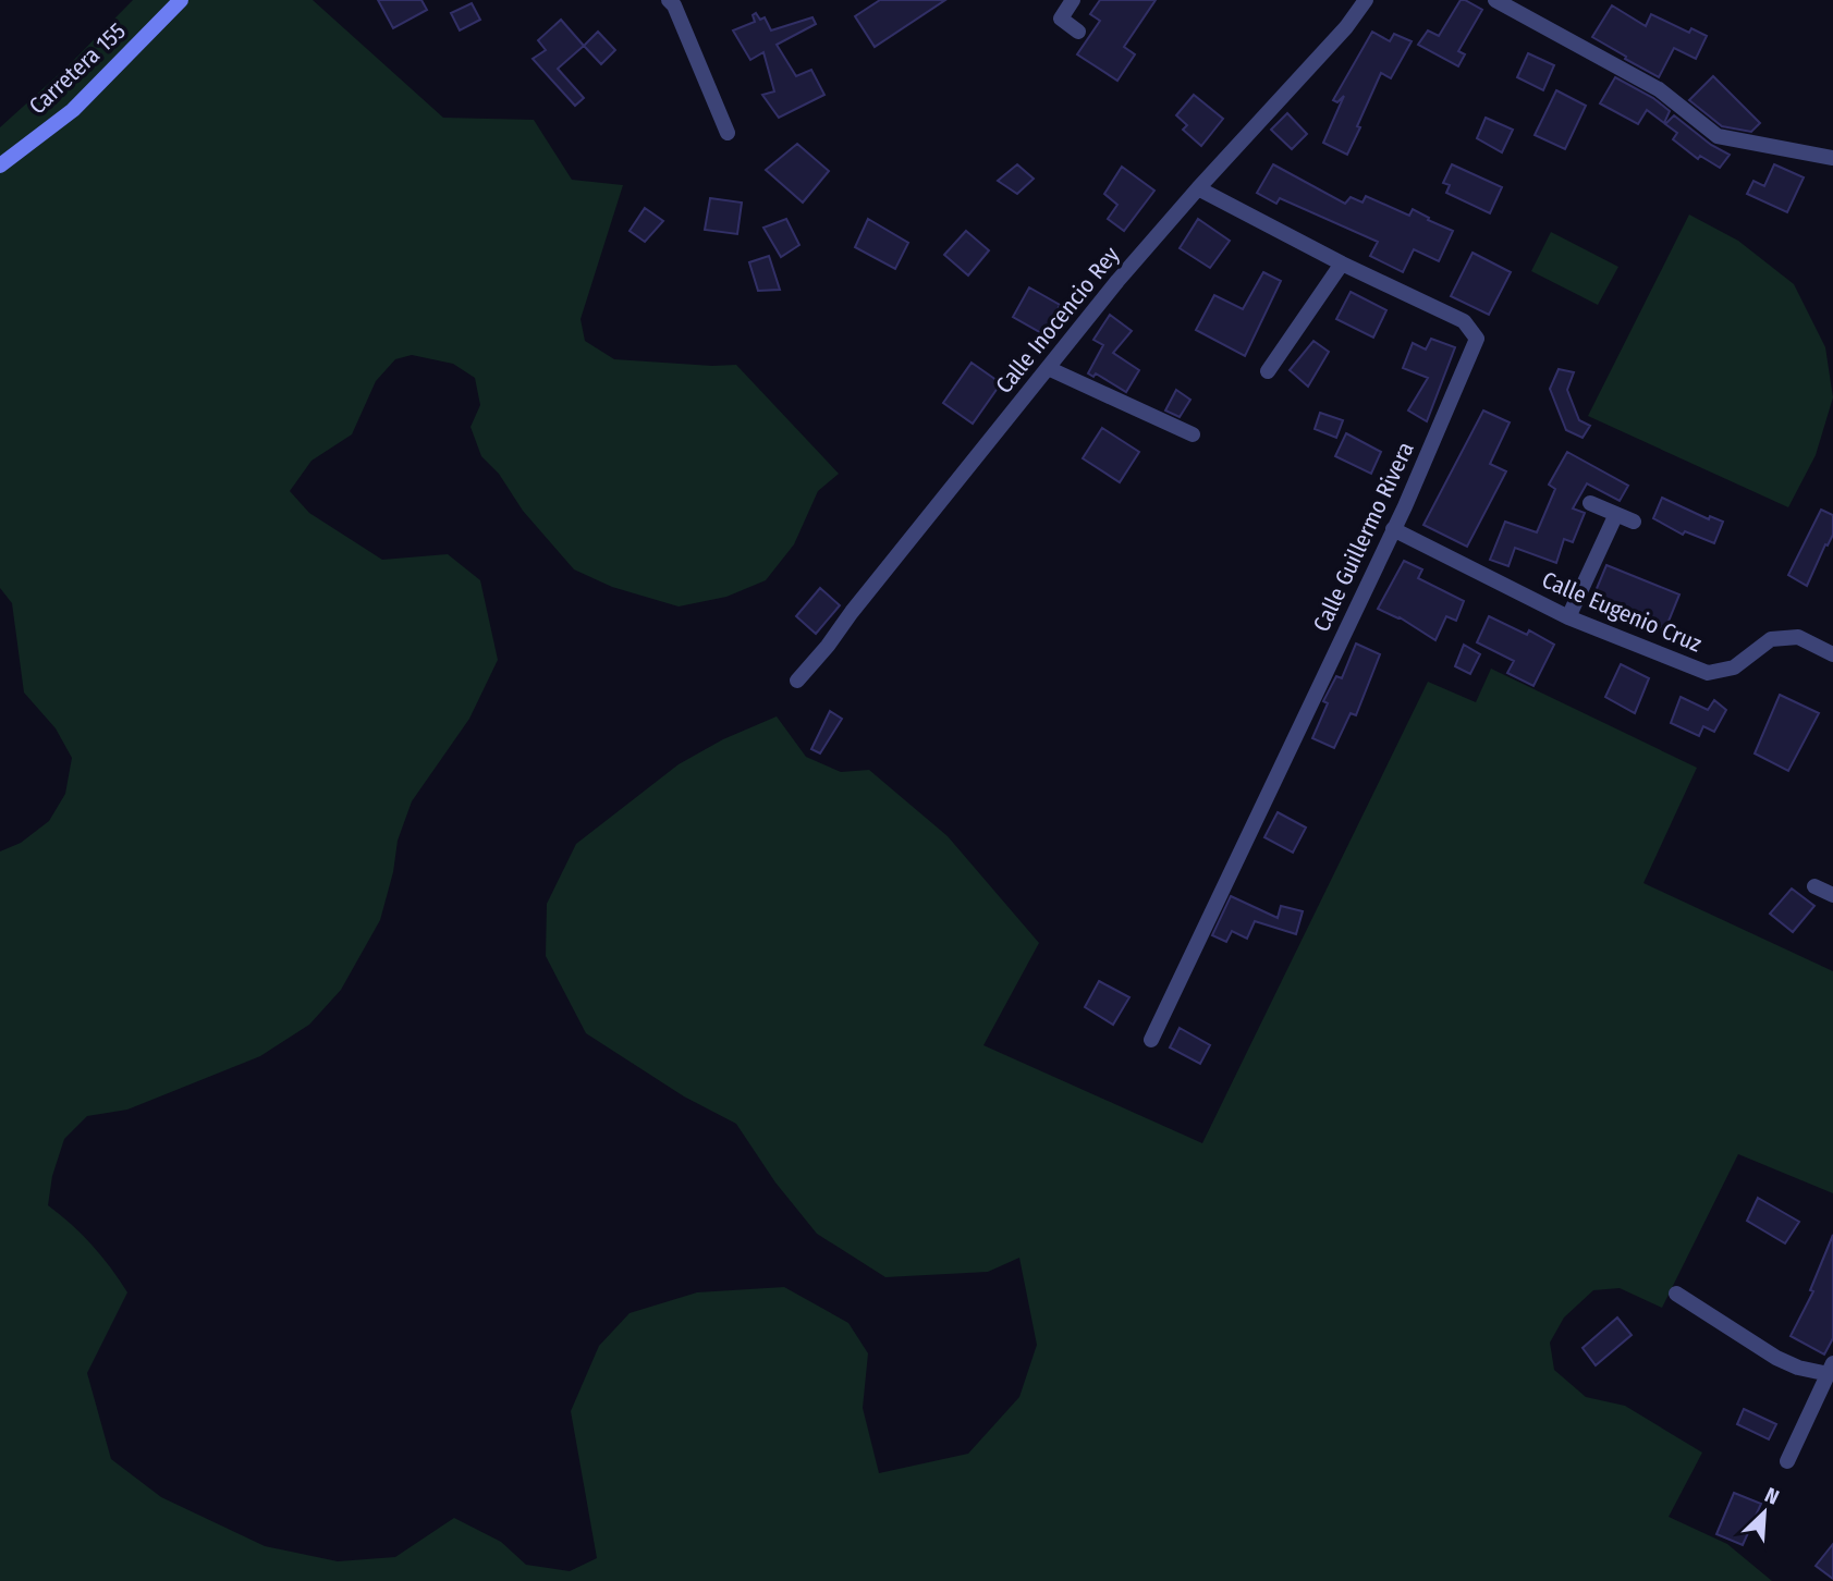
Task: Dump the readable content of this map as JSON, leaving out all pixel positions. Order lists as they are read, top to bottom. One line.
{"streets":{"street":["Carretera 155","Calle Inocencio Rey","Calle Guillermo Rivera","Calle Eugenio Cruz"]},"crossings":[["Calle Inocencio Rey","Calle Guillermo Rivera"],["Calle Guillermo Rivera","Calle Eugenio Cruz"]],"north":"top right"}
